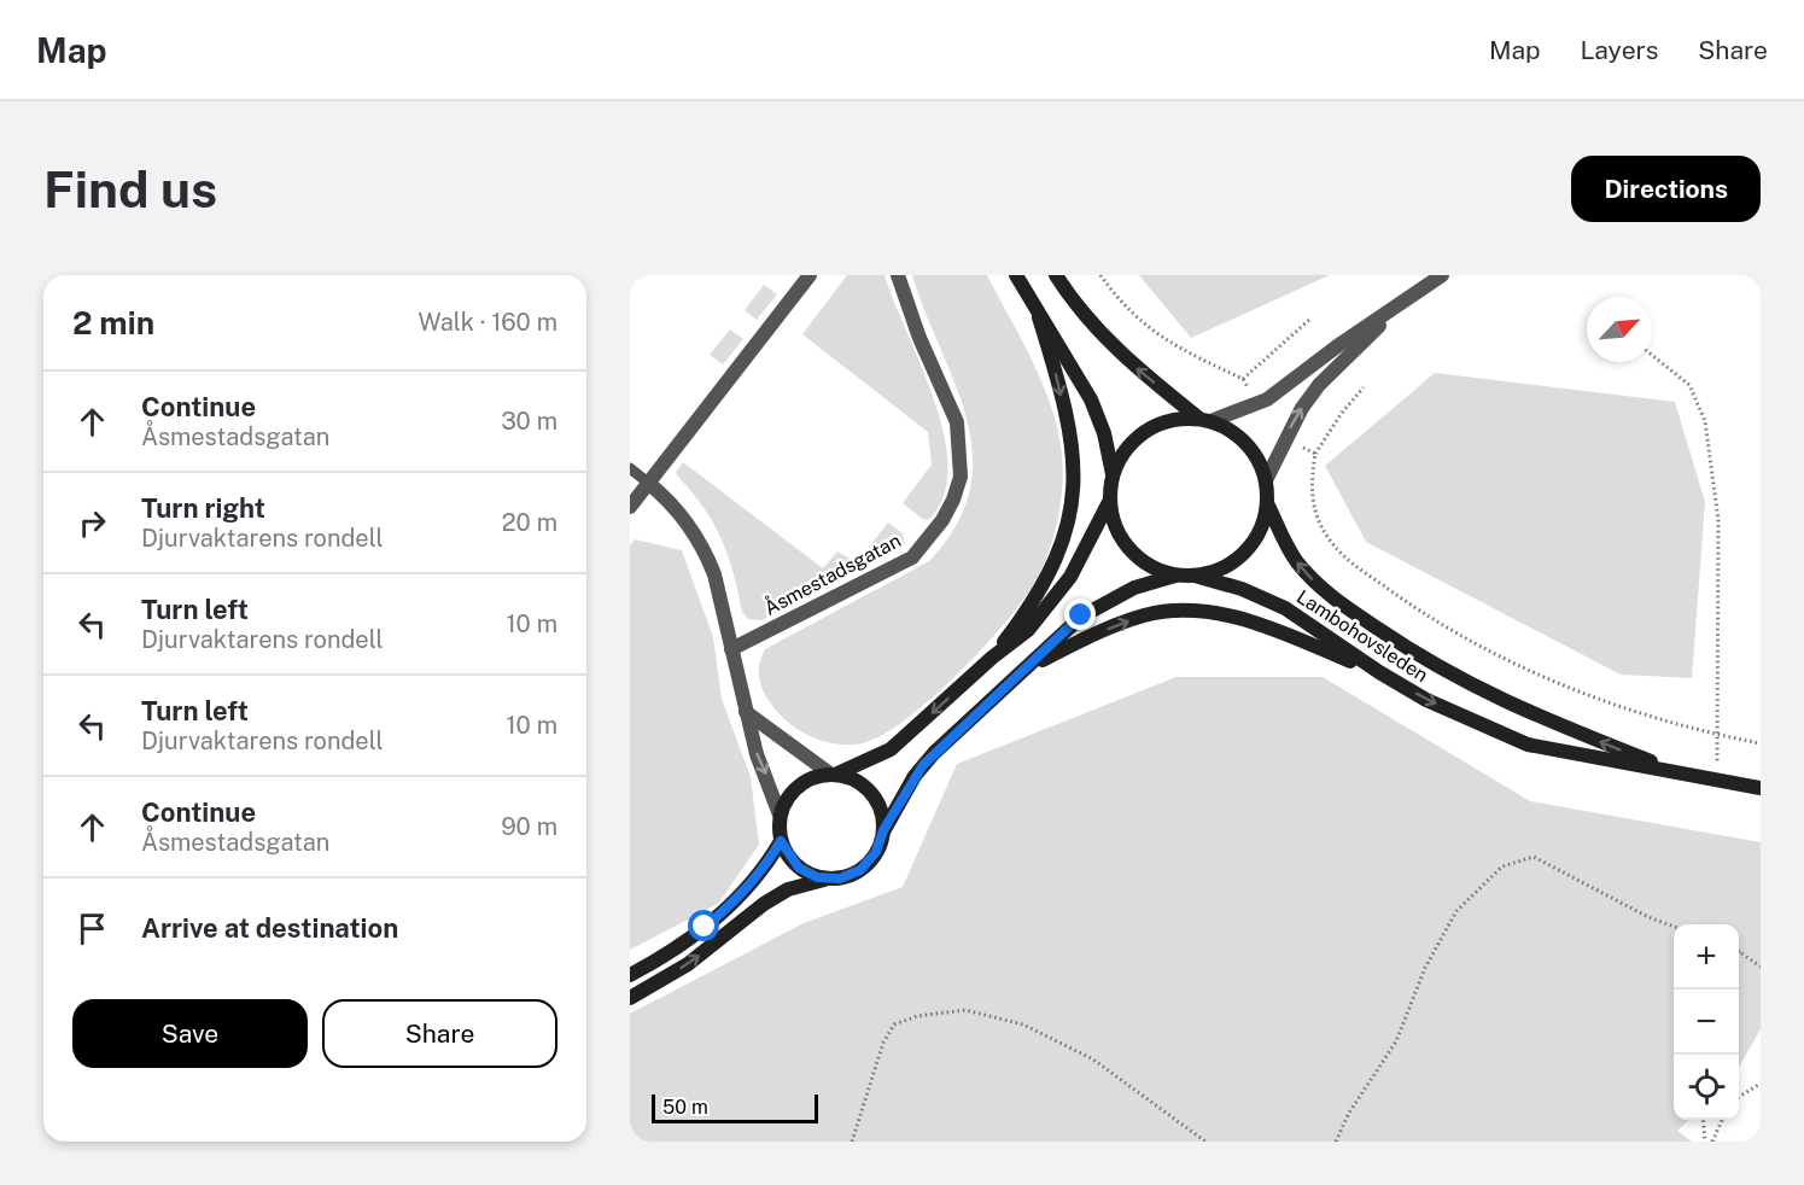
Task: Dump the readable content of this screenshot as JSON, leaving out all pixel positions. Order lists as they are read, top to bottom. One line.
{"streets":{"street":["Åsmestadsgatan","Lambohovsleden"]},"scale_bar":"50 m","north":"top right","page":{"header":"Map","nav":["Map","Layers","Share"],"buttons":["Directions",["Save","Share"]],"title":"Find us","heading":["2 min","Walk · 160 m"],"list":[["Continue","Åsmestadsgatan","30 m"],["Turn right","Djurvaktarens rondell","20 m"],["Turn left","Djurvaktarens rondell","10 m"],["Turn left","Djurvaktarens rondell","10 m"],["Continue","Åsmestadsgatan","90 m"],"Arrive at destination"],"map_buttons":["+","−"],"scale":"50 m"}}
